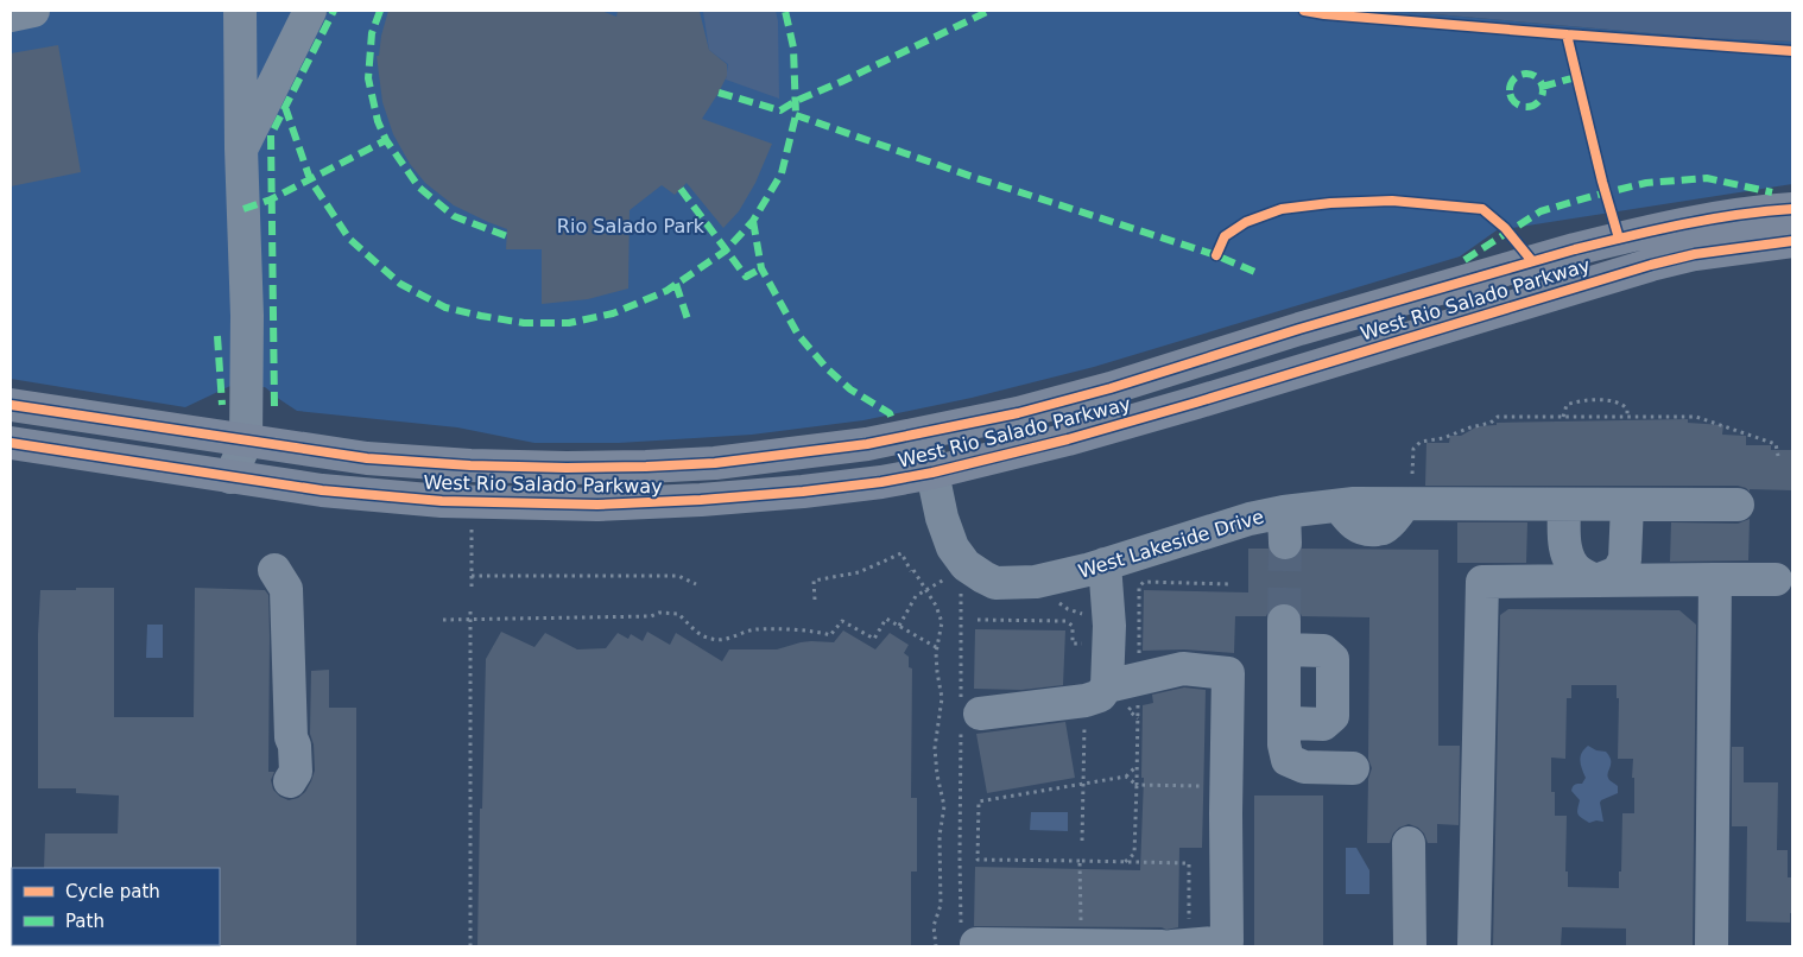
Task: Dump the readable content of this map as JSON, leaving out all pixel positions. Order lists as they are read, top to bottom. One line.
{"streets":{"main road":["West Rio Salado Parkway"],"street":["West Lakeside Drive"]},"crossings":[["West Rio Salado Parkway","West Lakeside Drive"]],"parks":["Rio Salado Park"],"legend":["Cycle path","Path"]}
